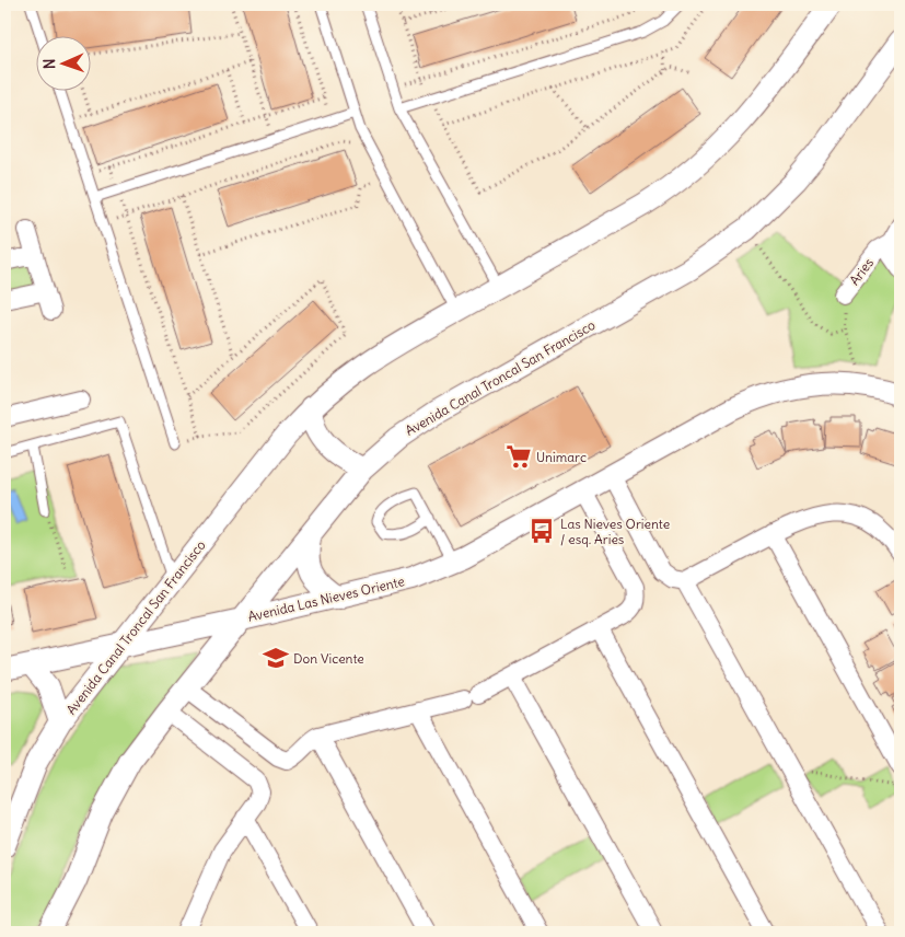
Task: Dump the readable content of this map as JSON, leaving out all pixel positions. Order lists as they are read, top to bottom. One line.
{"streets":{"street":["Aries","Avenida Canal Troncal San Francisco","Avenida Las Nieves Oriente"]},"crossings":[["Avenida Canal Troncal San Francisco","Avenida Las Nieves Oriente"]],"places":{"supermarket":["Unimarc"],"bus stop":["Las Nieves Oriente / esq. Aries"],"school or university":["Don Vicente"]},"north":"left"}
